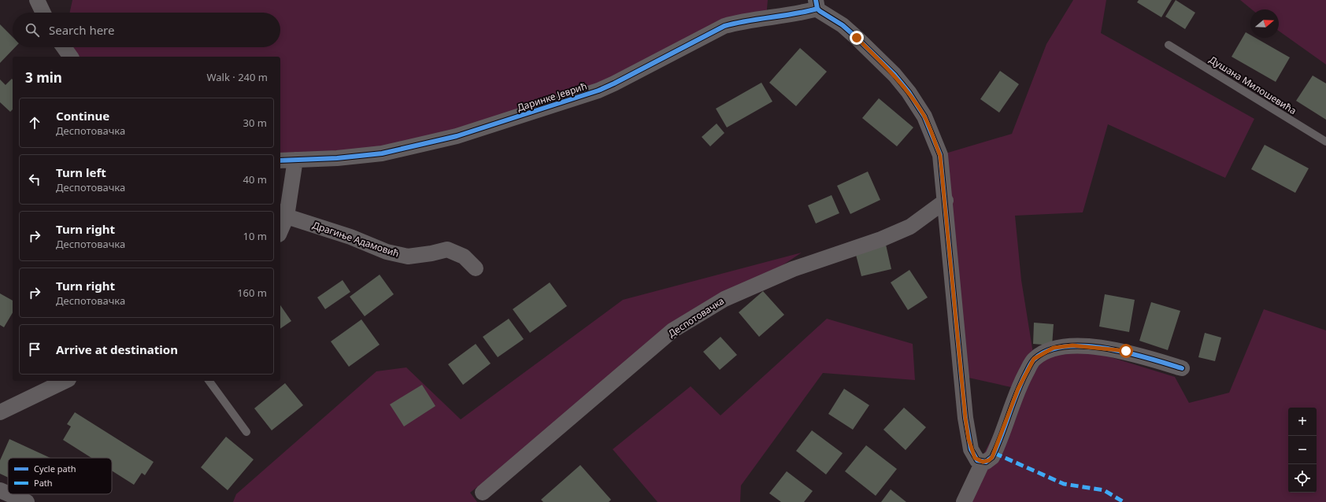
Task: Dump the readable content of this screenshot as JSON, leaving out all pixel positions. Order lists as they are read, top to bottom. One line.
{"streets":{"street":["Даринке Јеврић","Драгиње Адамовић","Деспотовачка"],"lane":["Душана Милошевића"]},"legend":["Cycle path","Path"],"north":"right","page":{"search":"Search here","heading":["3 min","Walk · 240 m"],"list":[["Continue","Деспотовачка","30 m"],["Turn left","Деспотовачка","40 m"],["Turn right","Деспотовачка","10 m"],["Turn right","Деспотовачка","160 m"],"Arrive at destination"],"map_buttons":["+","−"]}}
